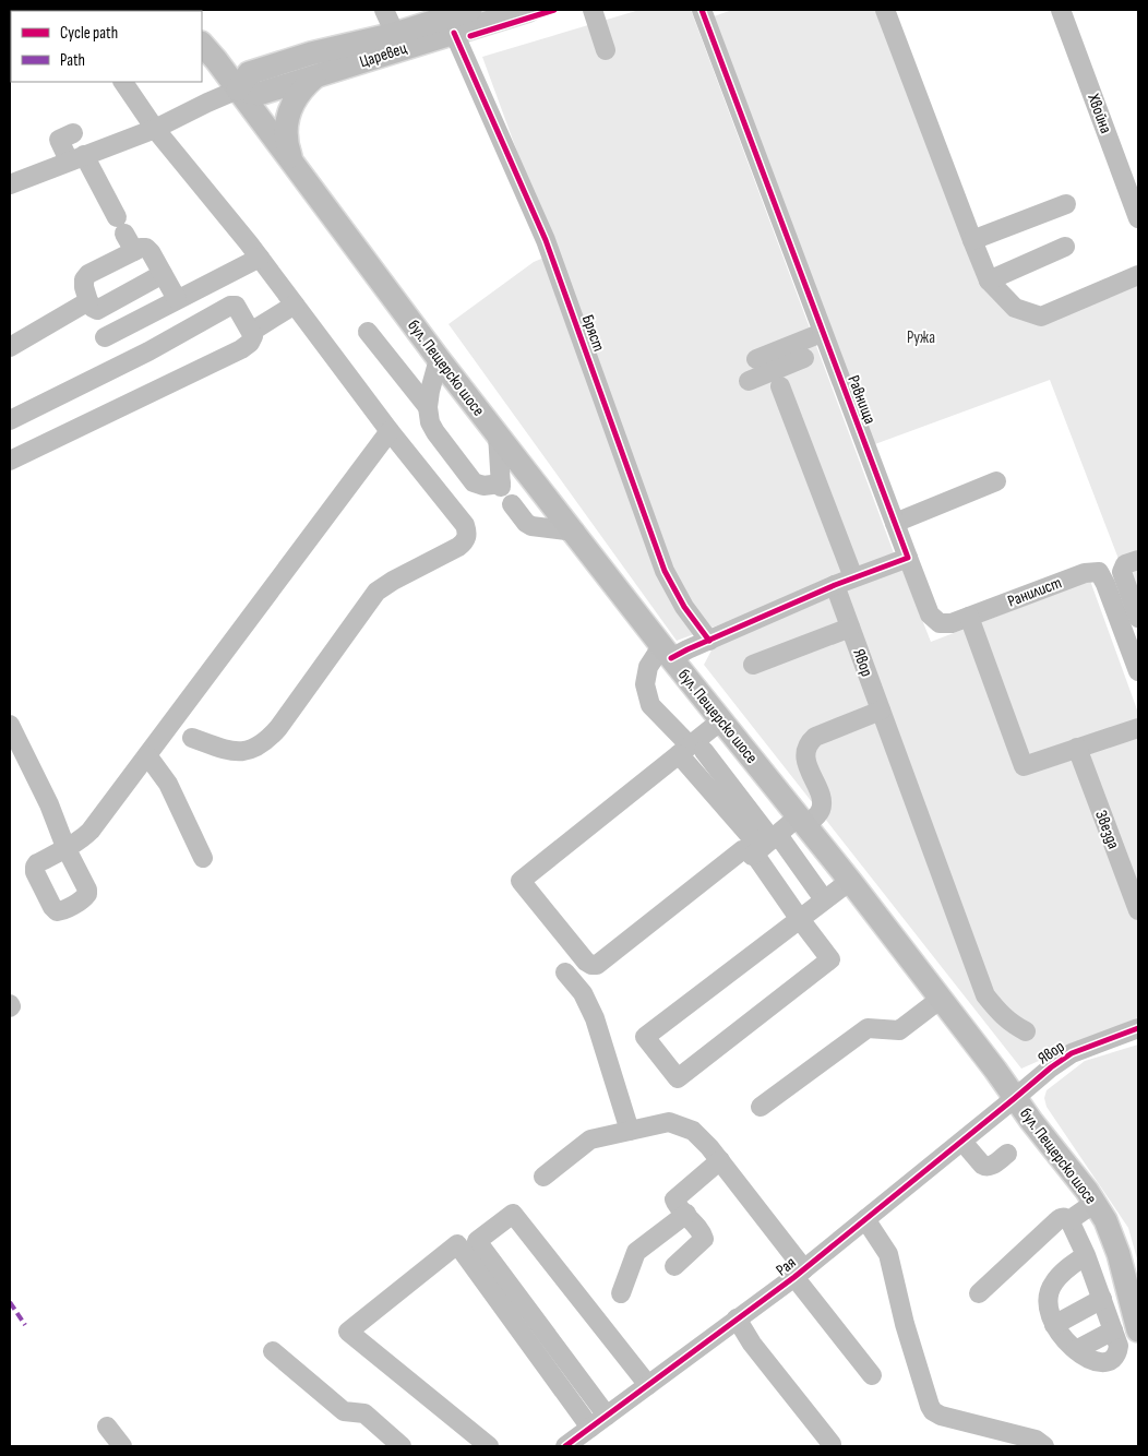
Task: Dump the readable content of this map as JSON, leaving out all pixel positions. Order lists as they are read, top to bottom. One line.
{"streets":{"main road":["Царевец","бул. Пещерско шосе"],"street":["Хвойна","Бряст","Равнища","Ранилист","Явор","Звезда","Рая"]},"crossings":[["Царевец","Бряст"],["Царевец","бул. Пещерско шосе"],["бул. Пещерско шосе","Явор"],["бул. Пещерско шосе","Рая"],["Равнища","Ранилист"],["Явор","Рая"]],"parks":["Ружа"],"legend":["Cycle path","Path"]}
